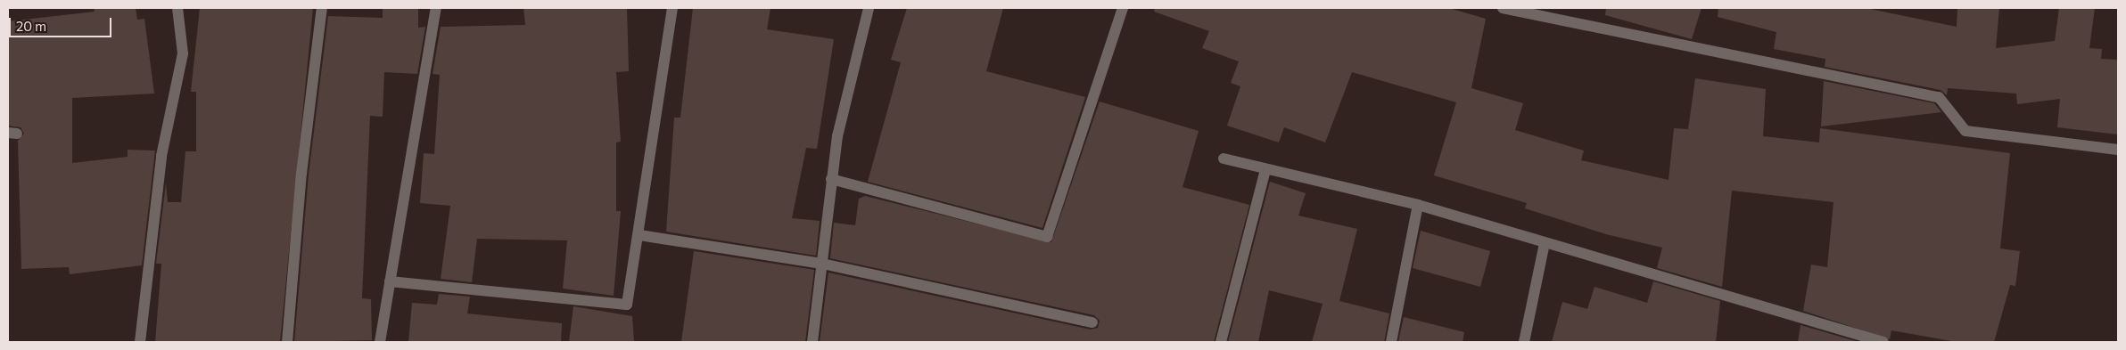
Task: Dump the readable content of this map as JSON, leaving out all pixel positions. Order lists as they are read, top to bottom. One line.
{"scale_bar":"20 m"}
